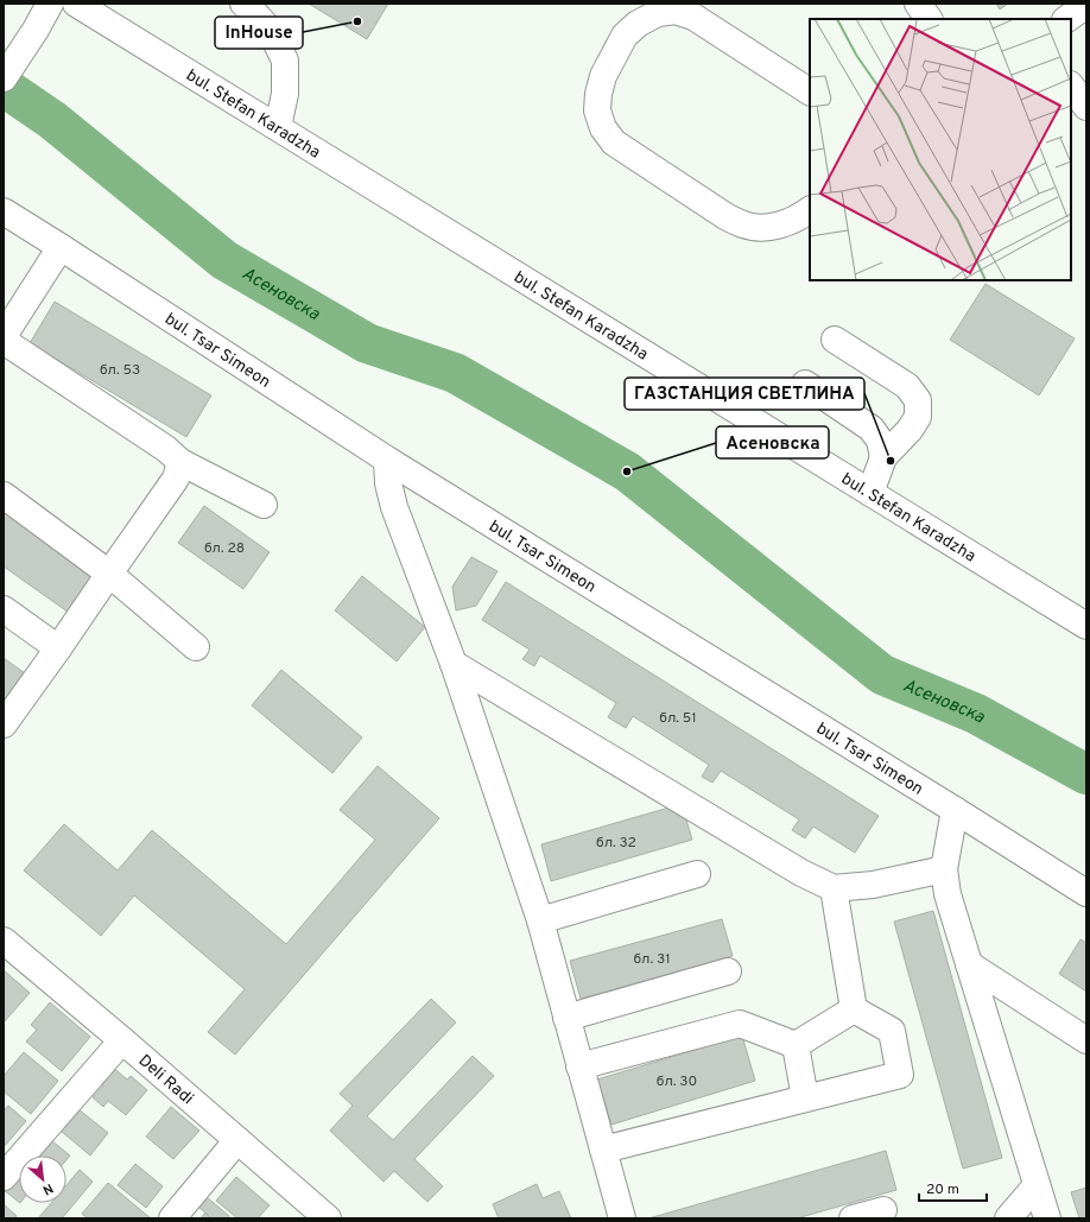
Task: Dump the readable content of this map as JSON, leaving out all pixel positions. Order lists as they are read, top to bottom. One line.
{"streets":{"main road":["bul. Stefan Karadzha","bul. Tsar Simeon","Deli Radi"]},"water":["Асеновска"],"places":["InHouse","ГАЗСТАНЦИЯ СВЕТЛИНА","Асеновска"],"house_numbers":["бл. 53","бл. 28","бл. 51","бл. 32","бл. 31","бл. 30"],"scale_bar":"20 m","north":"bottom right"}
